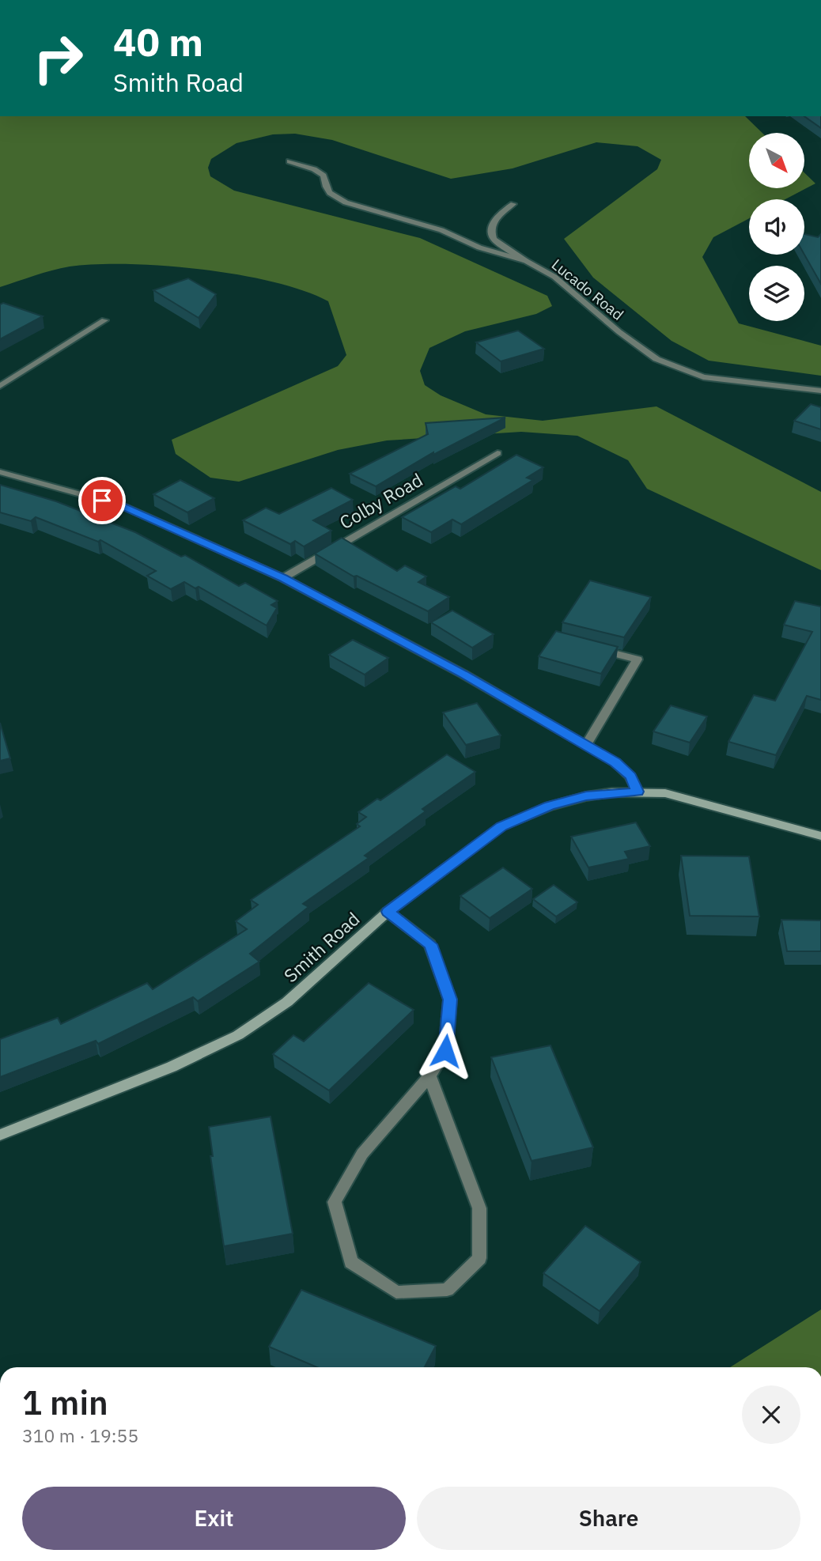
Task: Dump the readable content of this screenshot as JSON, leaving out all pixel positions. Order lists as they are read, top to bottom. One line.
{"streets":{"street":["Lucado Road","Colby Road","Smith Road"]},"north":"bottom right","page":{"turn":["40 m","Smith Road"],"heading":["1 min","310 m · 19:55"],"buttons":["Exit","Share"]}}
